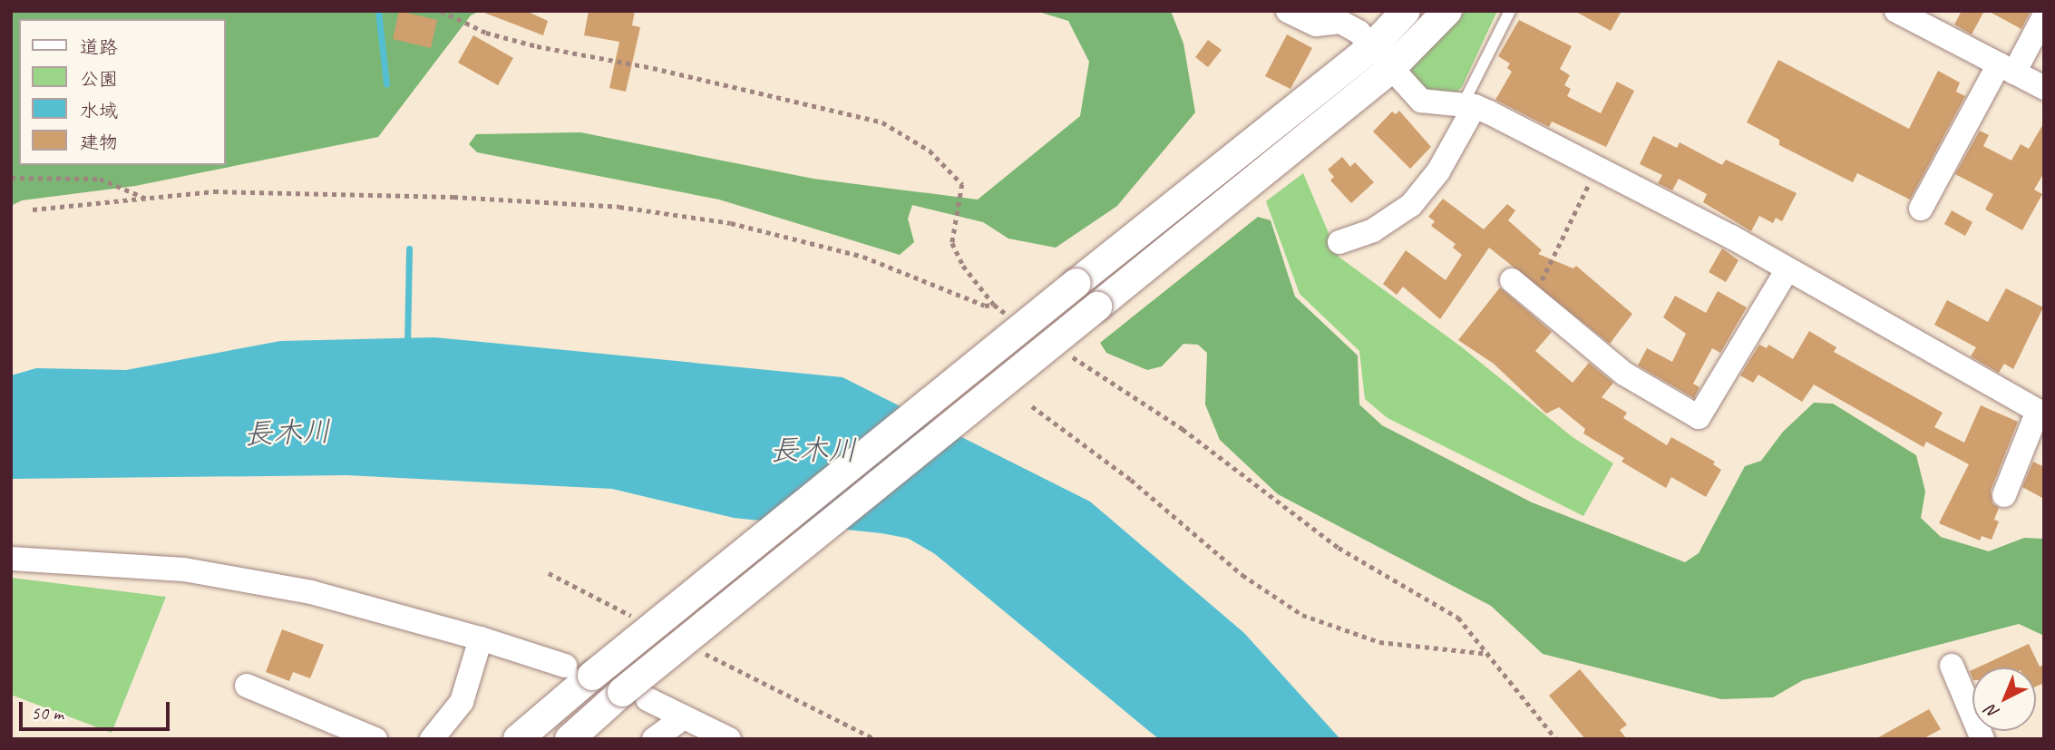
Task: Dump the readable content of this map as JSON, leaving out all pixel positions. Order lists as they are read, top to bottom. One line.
{"water":["長木川"],"legend":["道路","公園","水域","建物"],"scale_bar":"50 m","north":"bottom left"}
